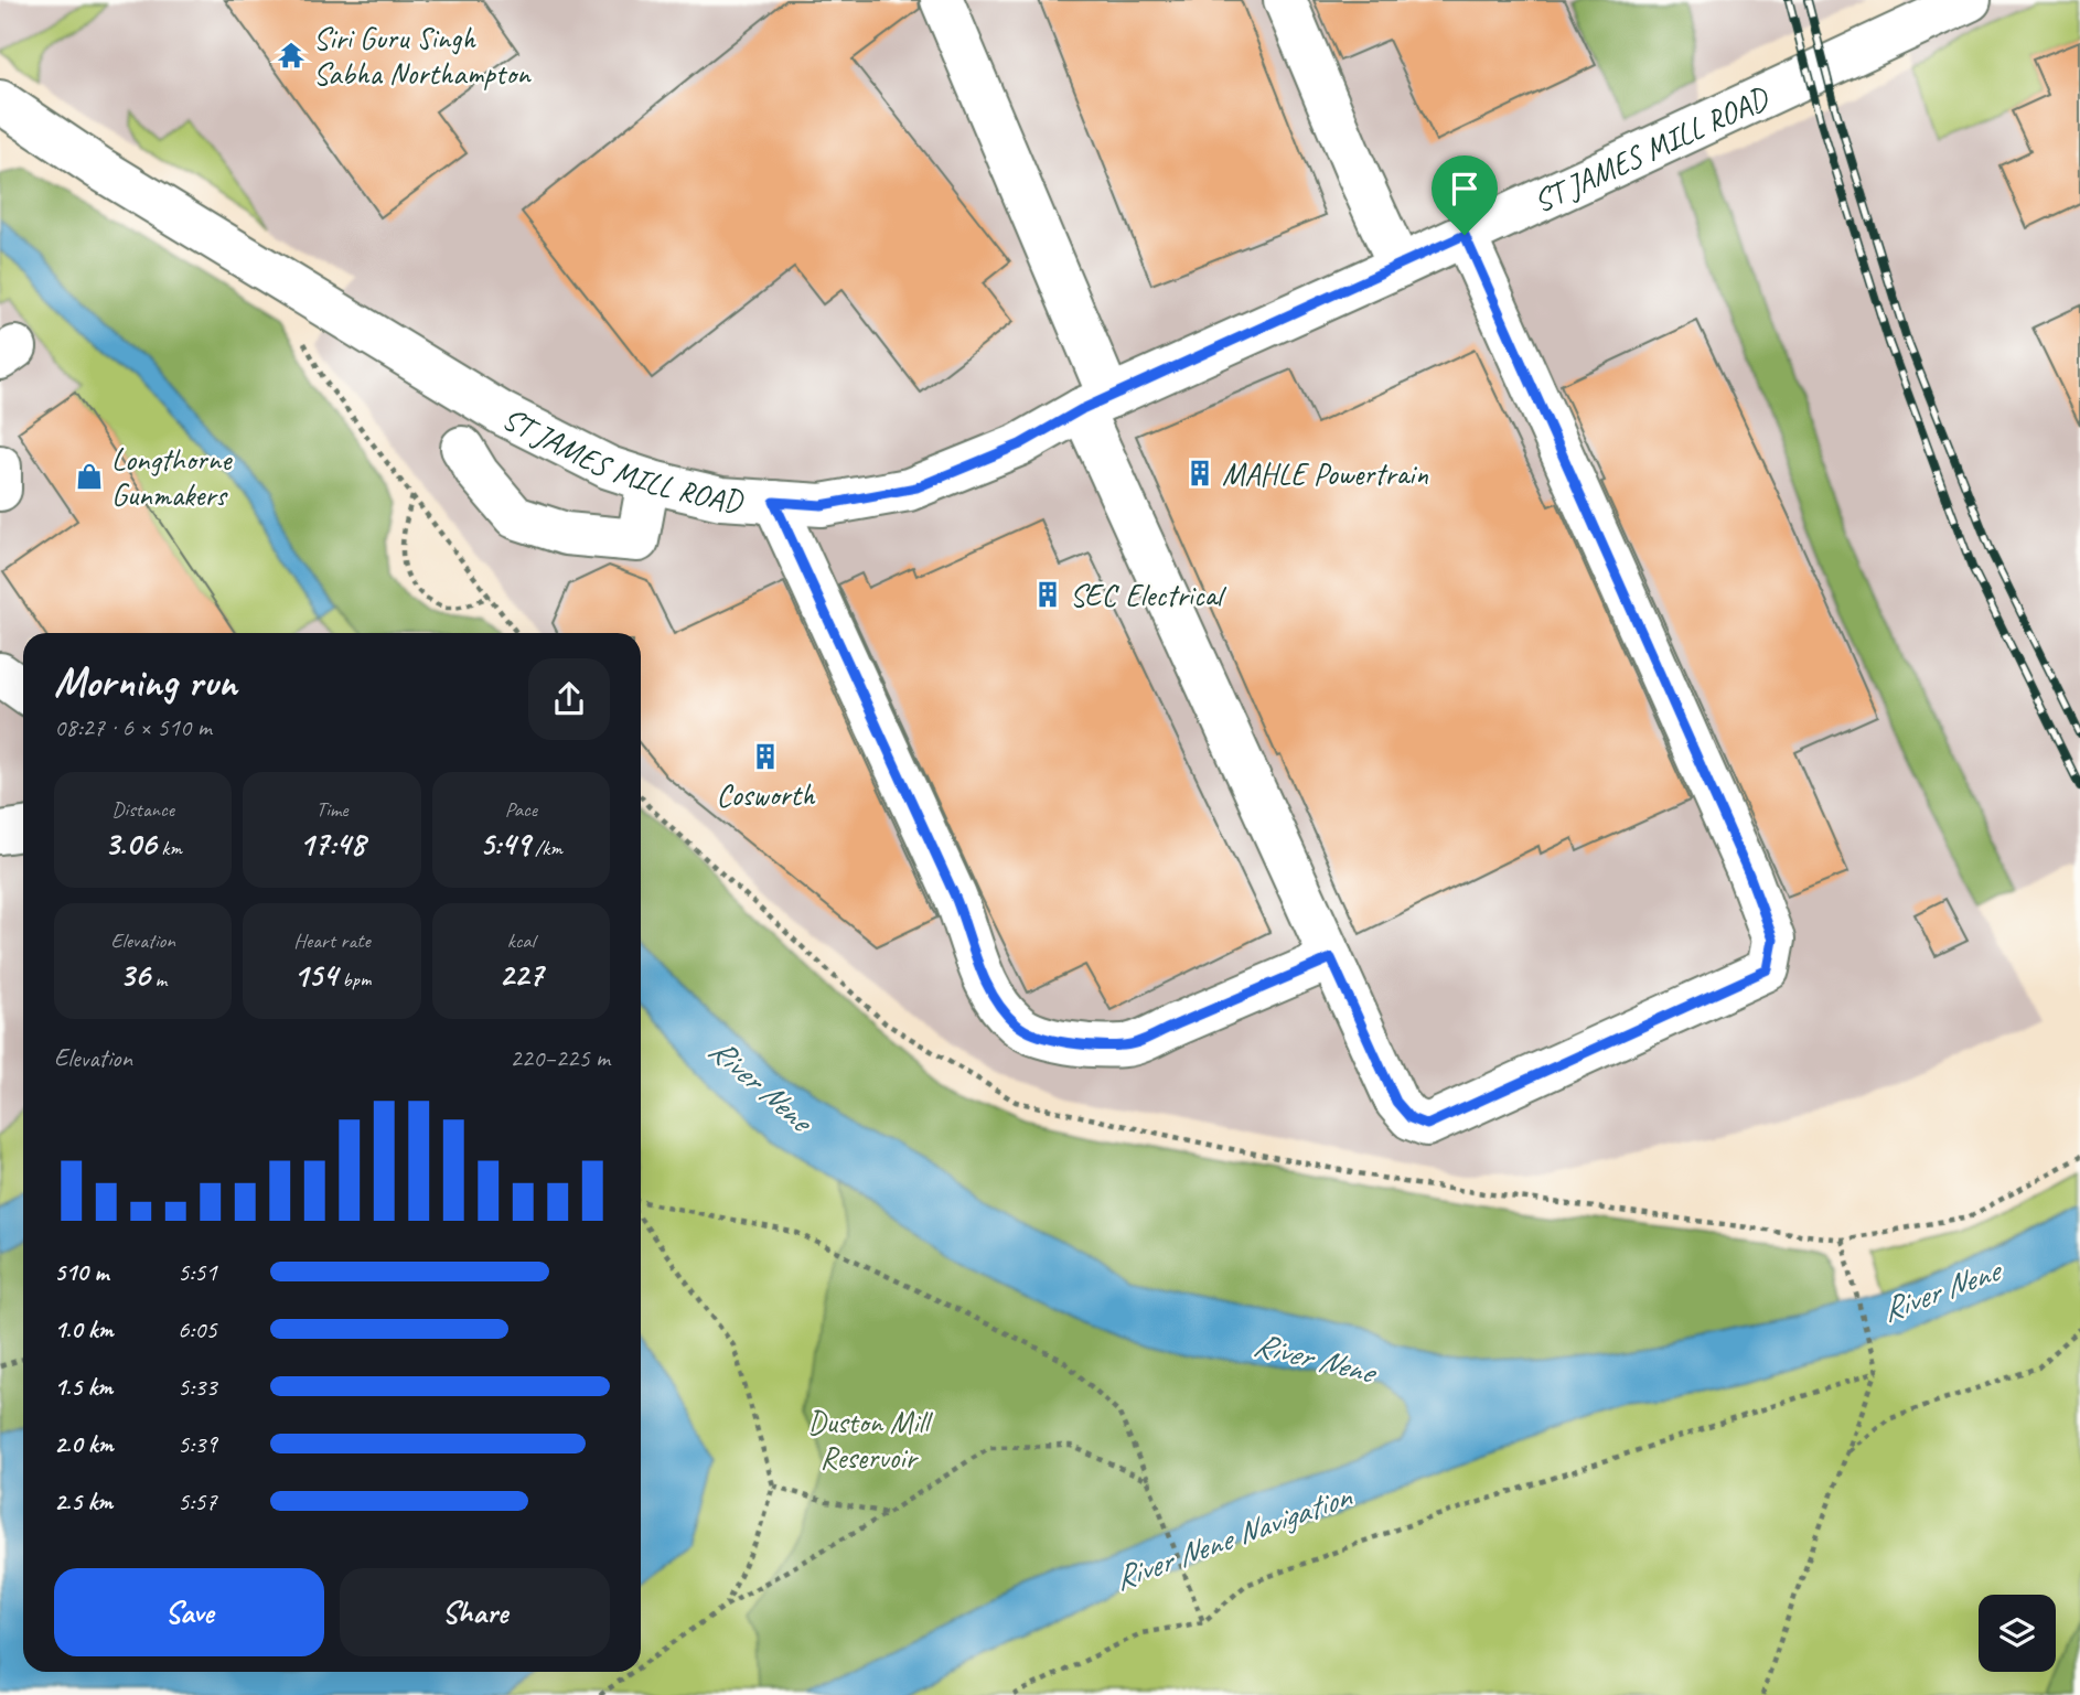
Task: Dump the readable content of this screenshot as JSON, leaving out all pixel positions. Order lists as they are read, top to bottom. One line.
{"streets":{"street":["ST JAMES MILL ROAD"]},"water":["River Nene","River Nene Navigation"],"parks":["Duston Mill Reservoir"],"places":{"temple":["Siri Guru Singh Sabha Northampton"],"building":["MAHLE Powertrain","SEC Electrical","Cosworth"],"shop":["Longthorne Gunmakers"]},"page":{"heading":["Morning run","08:27 · 6 × 510 m"],"stats":[["Distance","3.06 km"],["Time","17:48"],["Pace","5:49 /km"],["Elevation","36 m"],["Heart rate","154 bpm"],["kcal","227"]],"chart":["Elevation","220–225 m"],"list":[{"name":"510 m","note":"5:51"},{"name":"1.0 km","note":"6:05"},{"name":"1.5 km","note":"5:33"},{"name":"2.0 km","note":"5:39"},{"name":"2.5 km","note":"5:57"}],"buttons":["Save","Share"]}}
